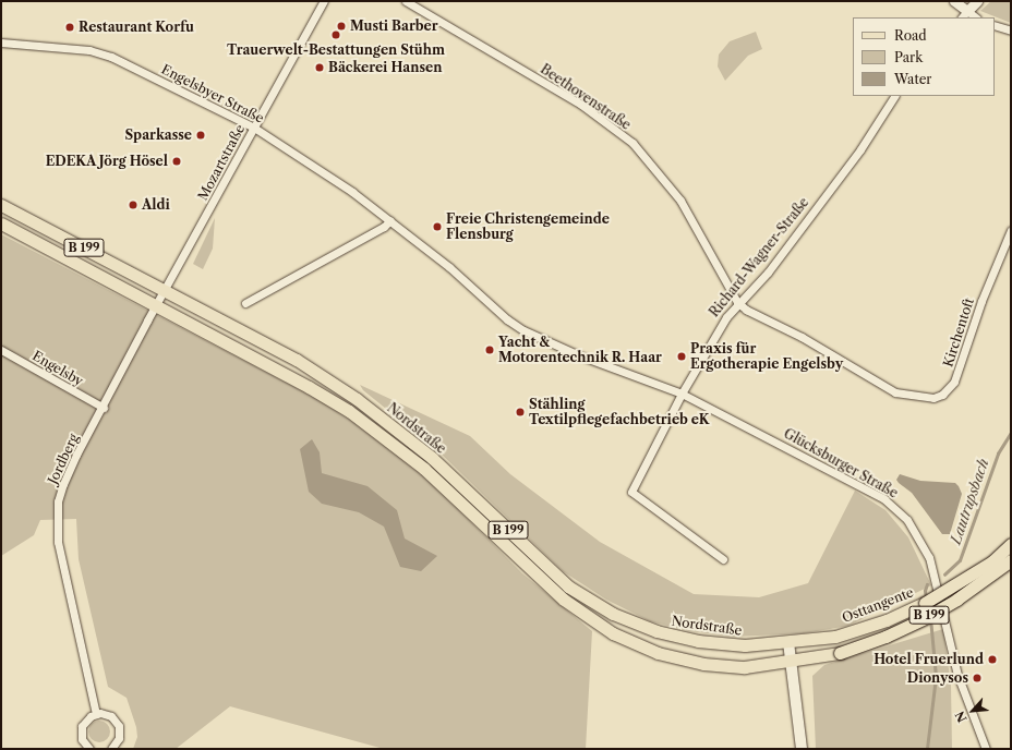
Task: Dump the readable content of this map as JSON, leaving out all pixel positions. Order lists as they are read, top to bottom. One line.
{"streets":{"main road":["B 199","Nordstraße","Osttangente"],"street":["Engelsbyer Straße","Beethovenstraße","Mozartstraße","Richard-Wagner-Straße","Kirchentoft","Engelsby","Jordberg","Glücksburger Straße"]},"crossings":[["Engelsbyer Straße","Mozartstraße"],["Engelsbyer Straße","Richard-Wagner-Straße"],["Engelsbyer Straße","Glücksburger Straße"],["Beethovenstraße","Richard-Wagner-Straße"],["Beethovenstraße","Kirchentoft"],["Mozartstraße","Nordstraße"],["Mozartstraße","Jordberg"],["B 199","Nordstraße"],["Richard-Wagner-Straße","Kirchentoft"],["Richard-Wagner-Straße","Glücksburger Straße"],["Engelsby","Jordberg"],["Nordstraße","Jordberg"],["Nordstraße","Osttangente"]],"water":["Lautrupsbach"],"places":["Musti Barber","Restaurant Korfu","Trauerwelt-Bestattungen Stühm","Bäckerei Hansen","Sparkasse","EDEKA Jörg Hösel","Aldi","Freie Christengemeinde Flensburg","Yacht & Motorentechnik R. Haar","Praxis für Ergotherapie Engelsby","Stähling Textilpflegefachbetrieb eK","Hotel Fruerlund","Dionysos"],"legend":["Road","Park","Water"],"north":"bottom left"}
